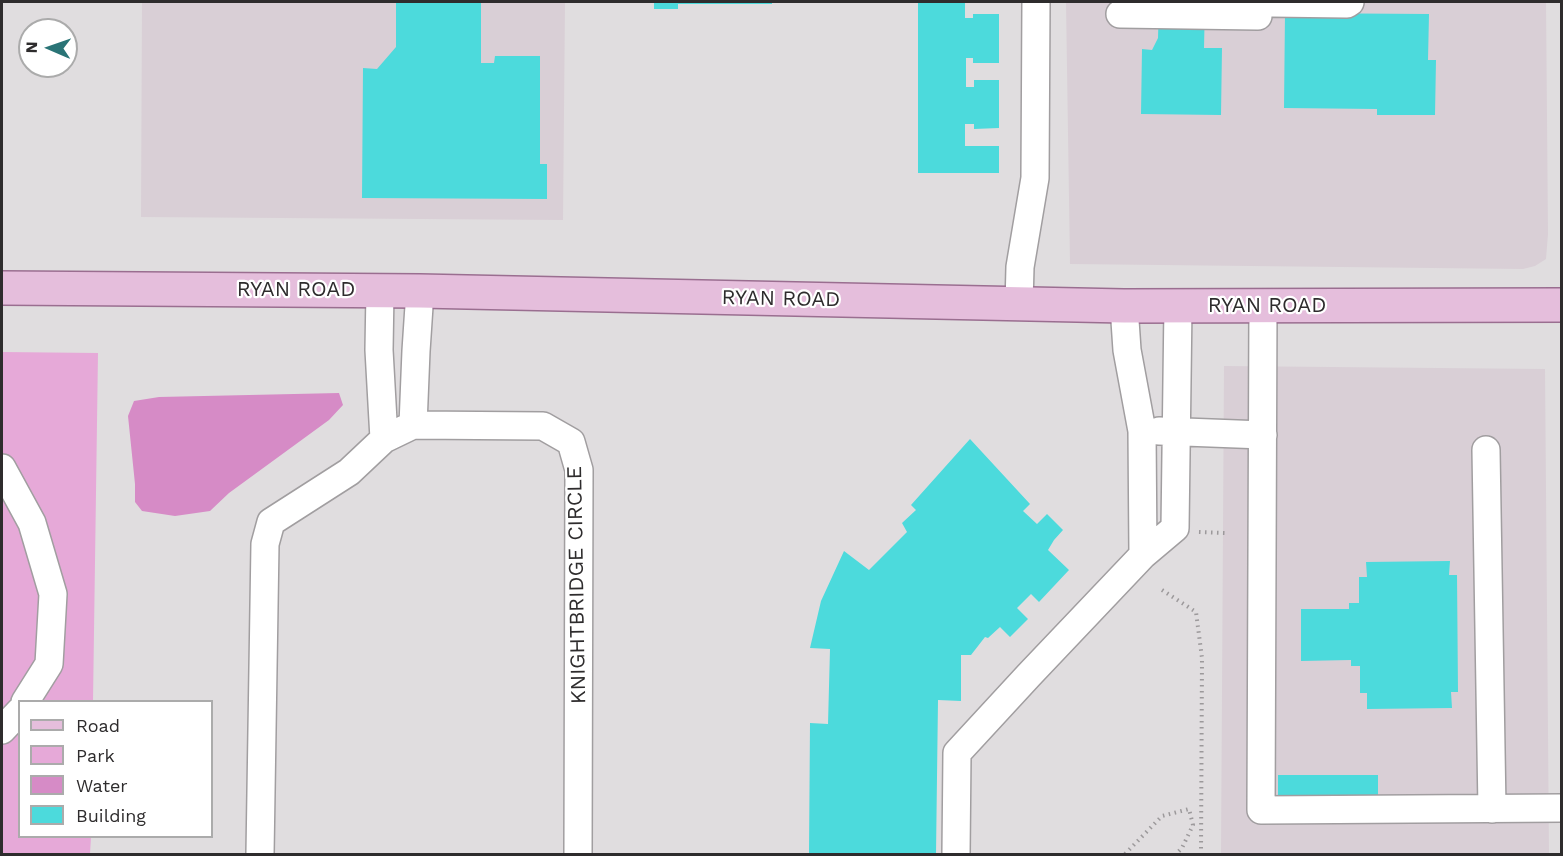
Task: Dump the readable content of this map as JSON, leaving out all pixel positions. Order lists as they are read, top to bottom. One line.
{"streets":{"main road":["RYAN ROAD"],"street":["KNIGHTBRIDGE CIRCLE"]},"legend":["Road","Park","Water","Building"],"north":"left"}
